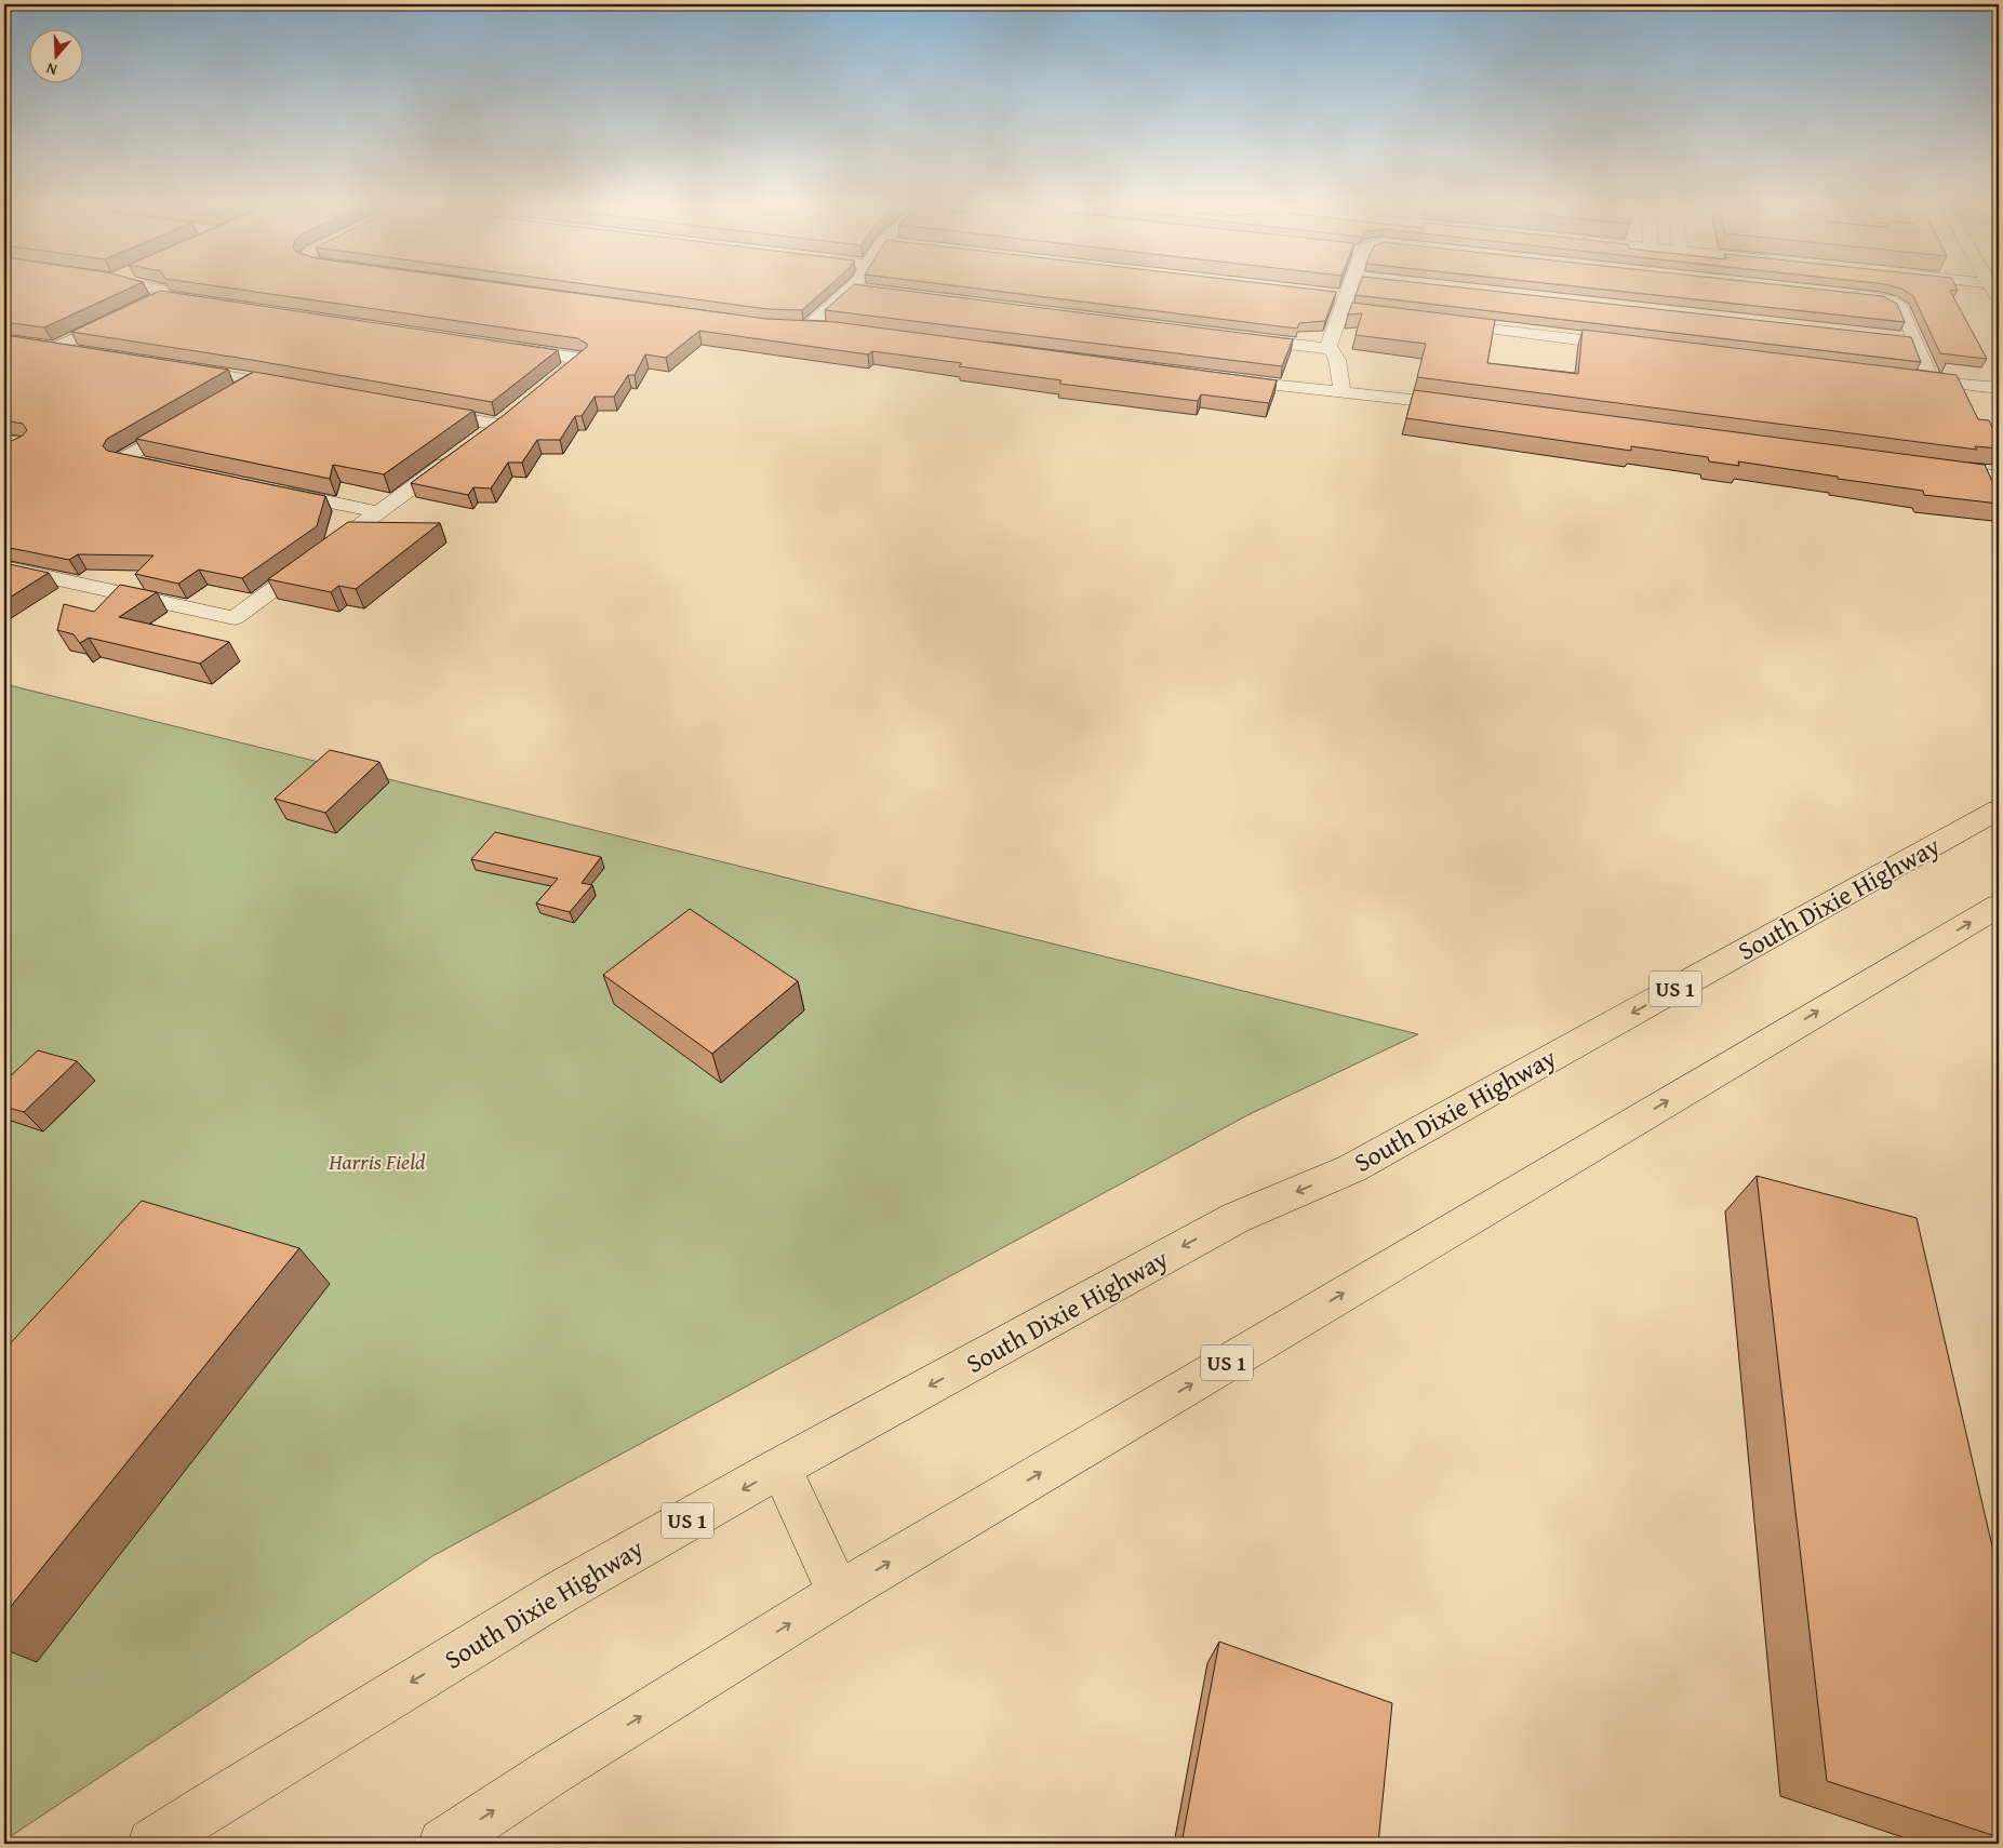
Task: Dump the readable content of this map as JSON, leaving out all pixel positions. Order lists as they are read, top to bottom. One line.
{"streets":{"highway":["South Dixie Highway","US 1"]},"parks":["Harris Field"],"north":"bottom"}
